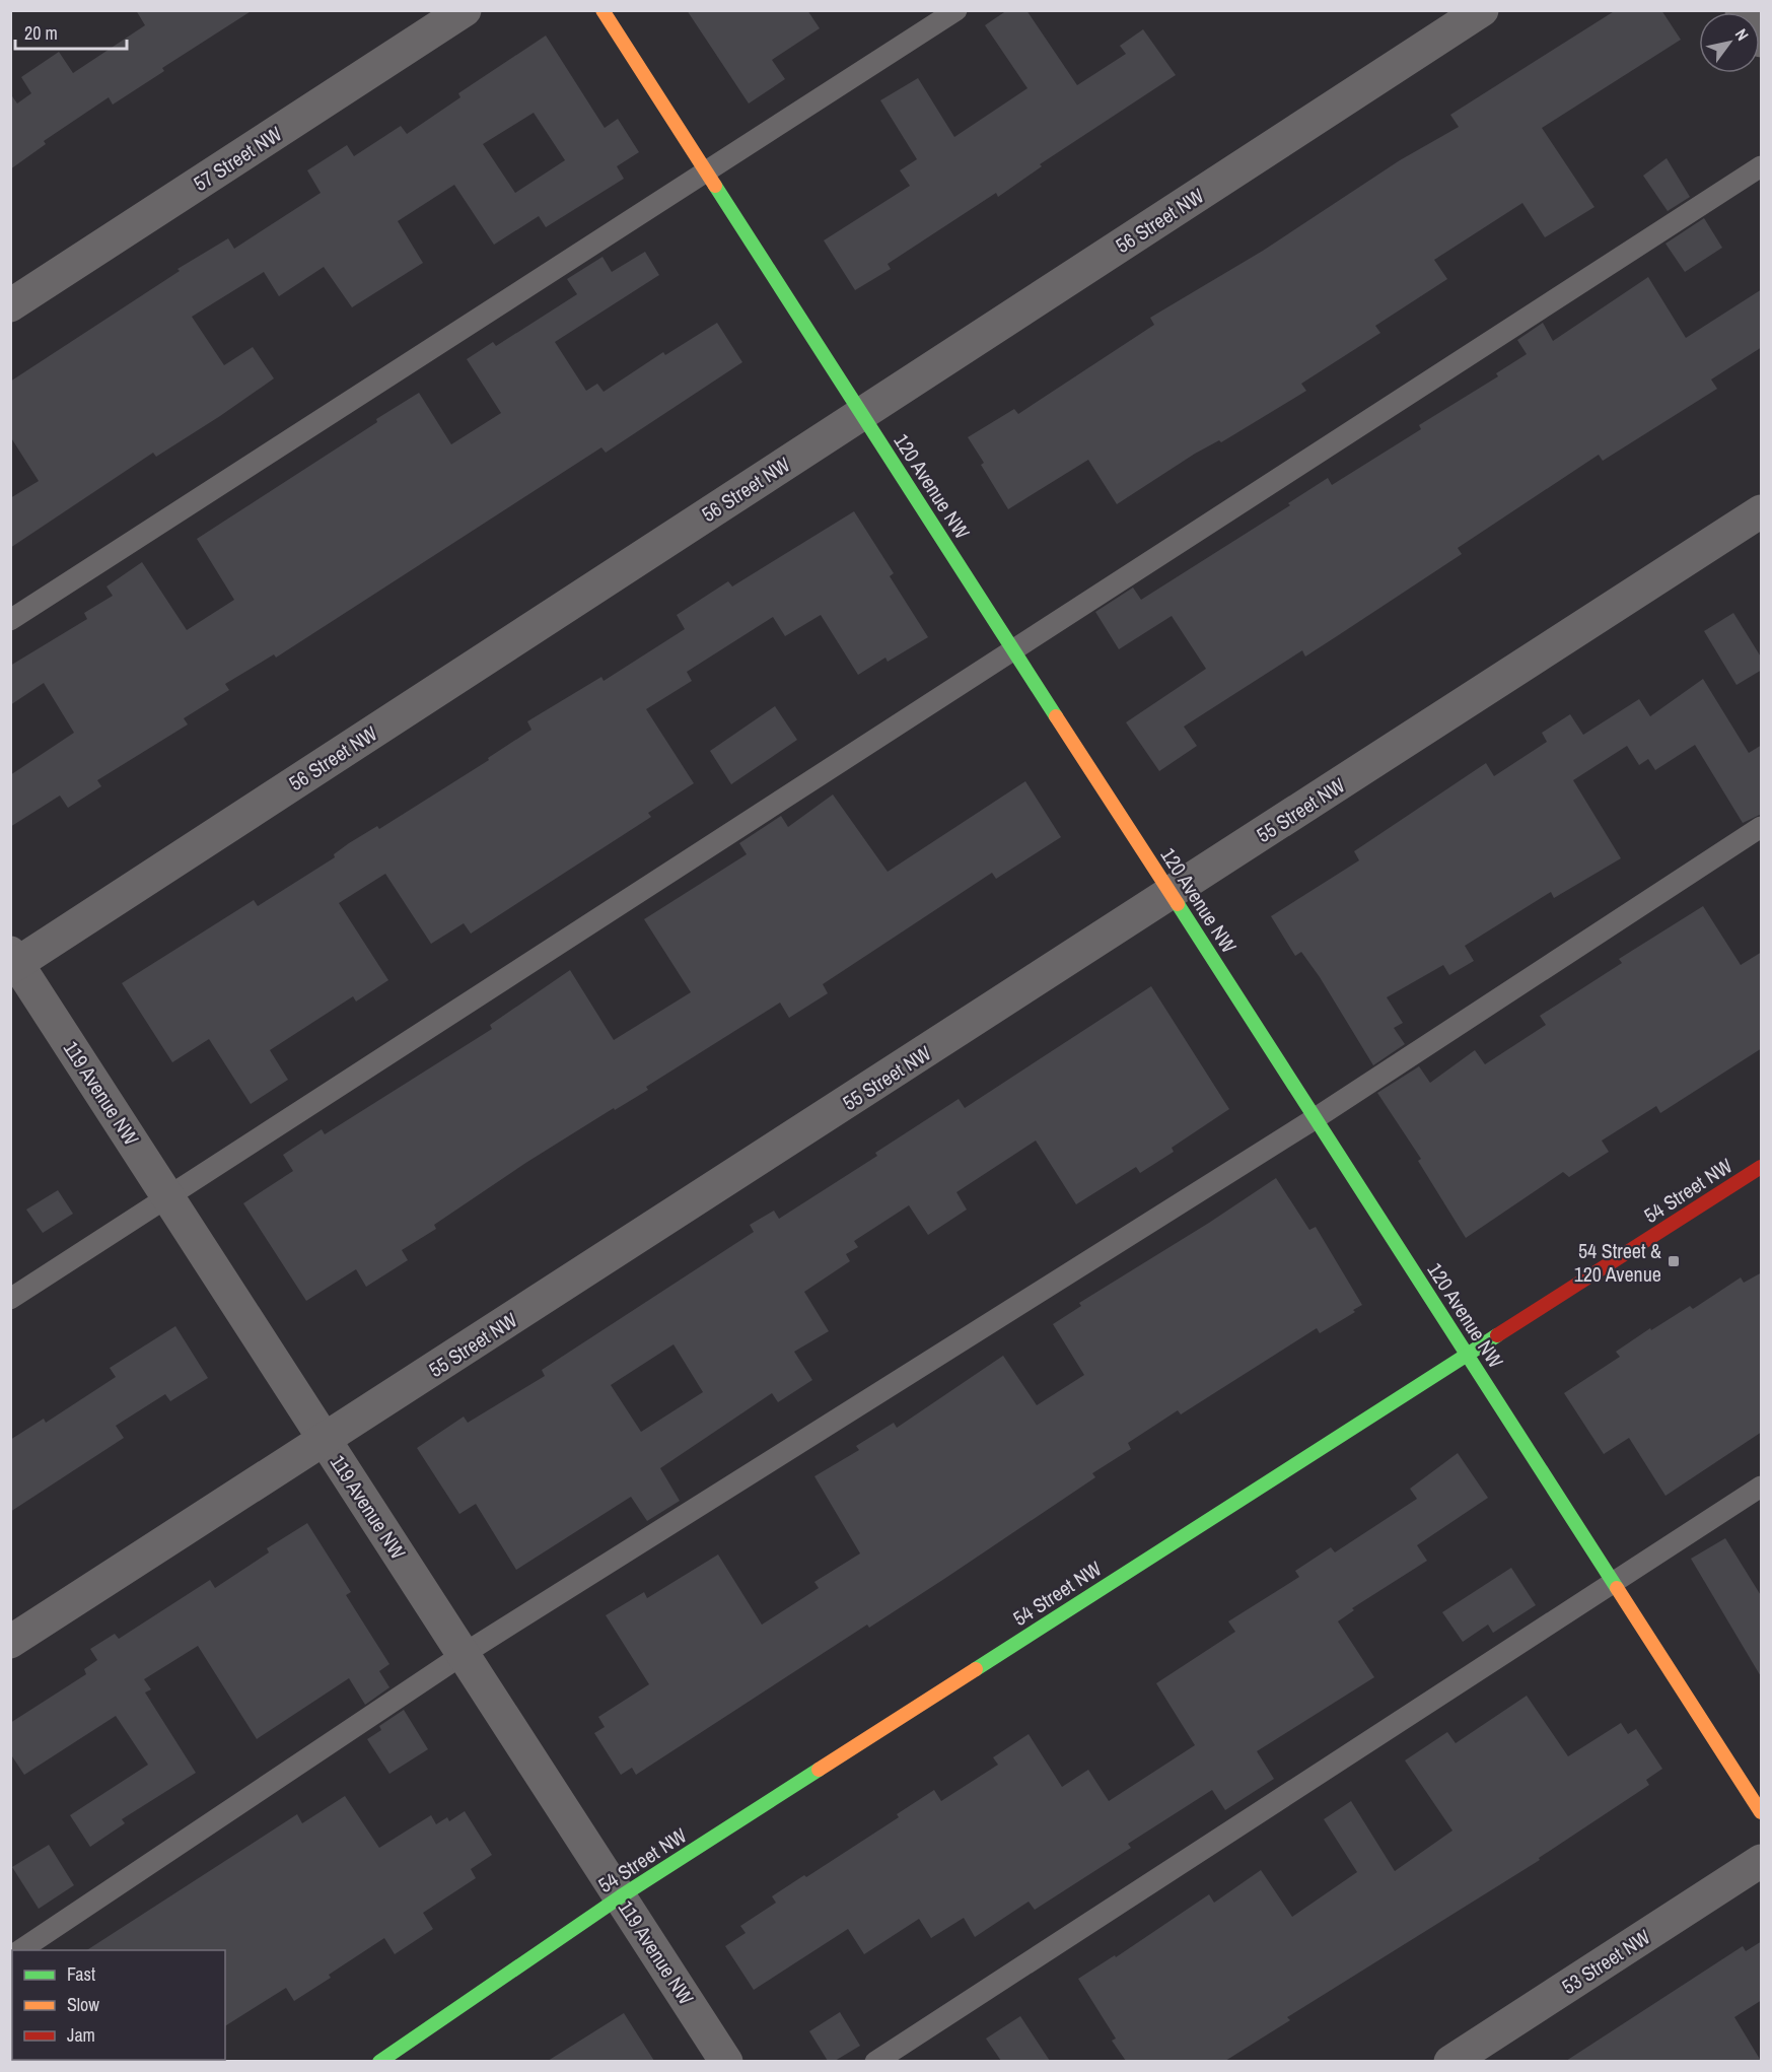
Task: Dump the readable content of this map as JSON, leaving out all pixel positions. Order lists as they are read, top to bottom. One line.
{"streets":{"street":["57 Street NW","56 Street NW","120 Avenue NW","55 Street NW","119 Avenue NW","54 Street NW","53 Street NW"]},"crossings":[["56 Street NW","120 Avenue NW"],["56 Street NW","119 Avenue NW"],["120 Avenue NW","55 Street NW"],["120 Avenue NW","54 Street NW"],["55 Street NW","119 Avenue NW"],["119 Avenue NW","54 Street NW"]],"places":{"transit":["54 Street & 120 Avenue"]},"legend":["Fast","Slow","Jam"],"scale_bar":"20 m","north":"top right"}
